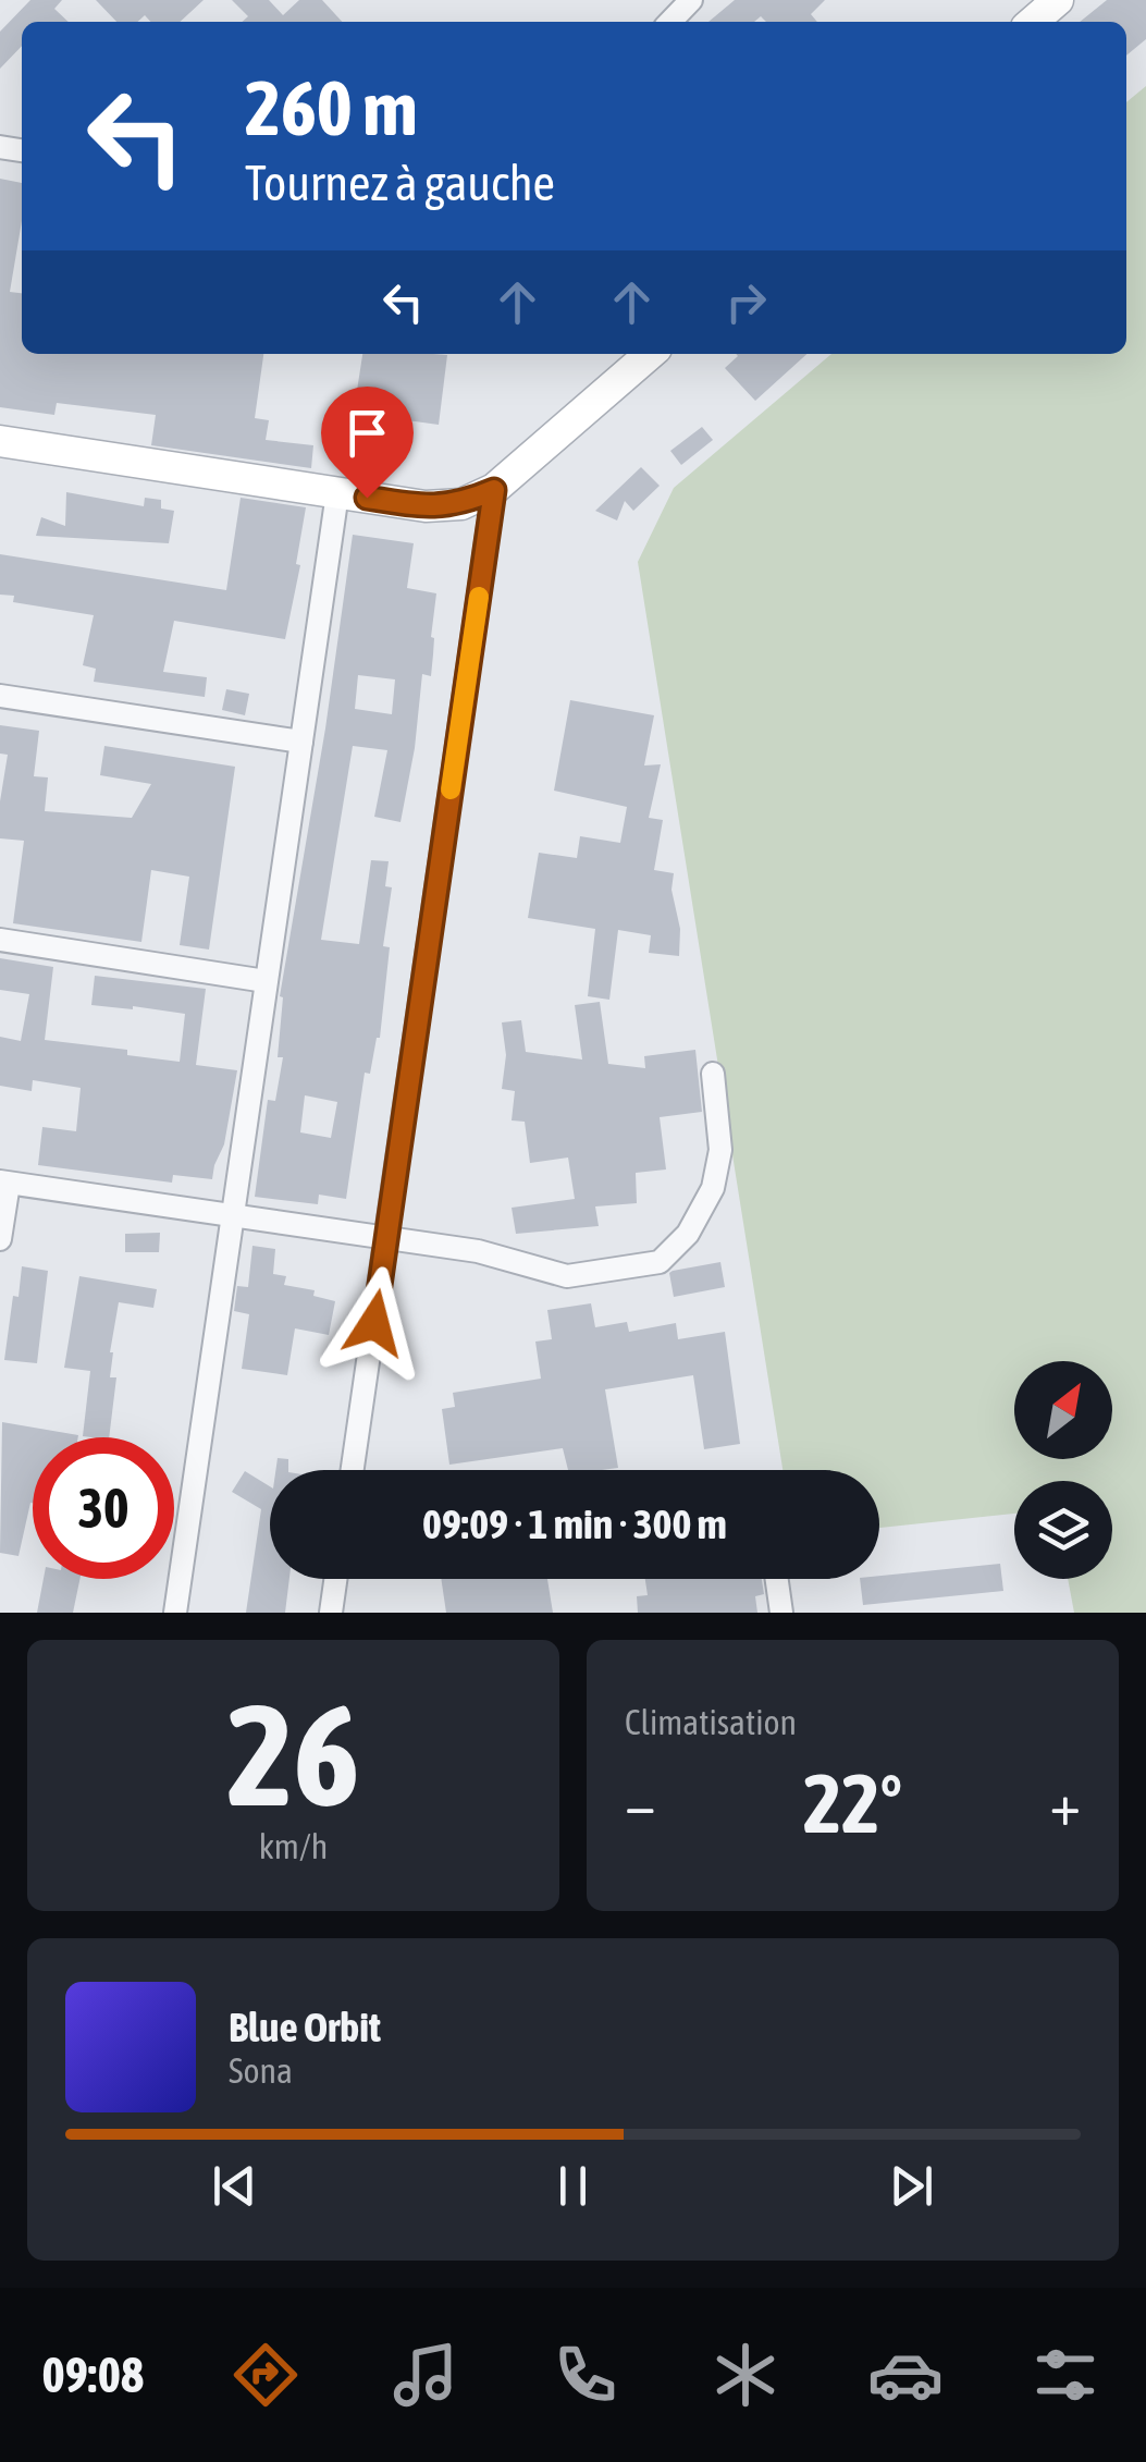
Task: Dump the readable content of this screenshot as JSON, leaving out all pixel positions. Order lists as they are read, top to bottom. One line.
{"north":"top right","page":{"turn":["260 m","Tournez à gauche"],"limit":"30","trip":"09:09 · 1 min · 300 m","tile":[["26","km/h"],"Climatisation"],"heat":["−","22°","+"],"song":["Blue Orbit","Sona"],"tabs":"09:08"}}
